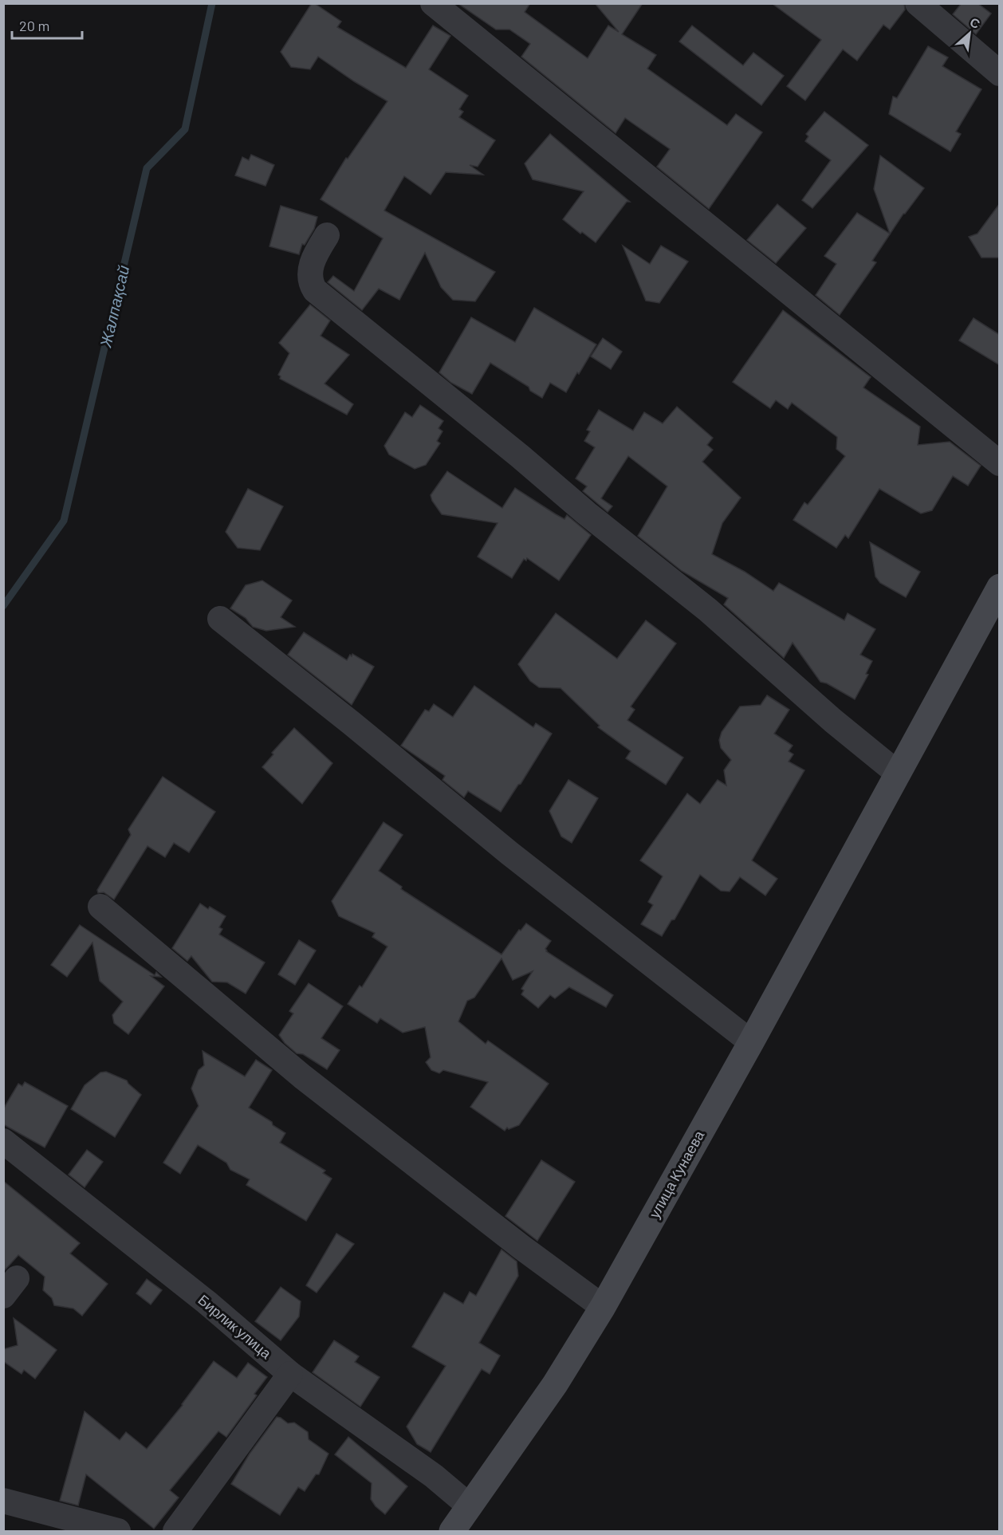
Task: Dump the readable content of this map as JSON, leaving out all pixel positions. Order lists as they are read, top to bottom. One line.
{"streets":{"main road":["улица Кунаева"],"street":["Бирлик улица"]},"crossings":[["улица Кунаева","Бирлик улица"]],"water":["Жалпақсай"],"scale_bar":"20 m","north":"top right"}
